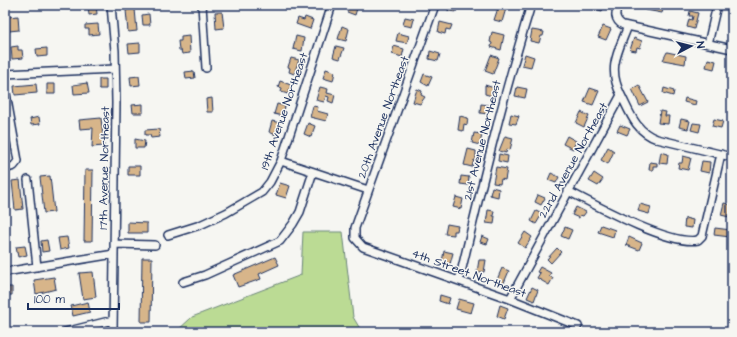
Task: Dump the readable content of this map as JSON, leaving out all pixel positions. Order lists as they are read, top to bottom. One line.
{"streets":{"street":["19th Avenue Northeast","20th Avenue Northeast","21st Avenue Northeast","22nd Avenue Northeast","17th Avenue Northeast","4th Street Northeast"]},"crossings":[["20th Avenue Northeast","4th Street Northeast"],["21st Avenue Northeast","4th Street Northeast"],["22nd Avenue Northeast","4th Street Northeast"]],"scale_bar":"100 m","north":"right"}
